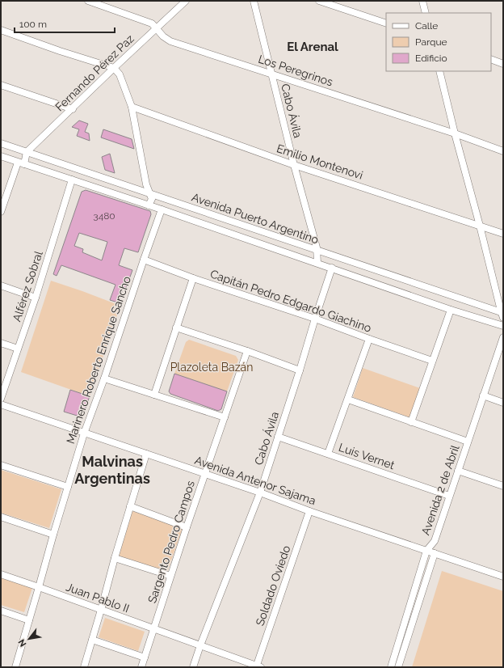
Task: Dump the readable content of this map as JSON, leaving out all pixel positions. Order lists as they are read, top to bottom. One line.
{"streets":{"street":["Los Peregrinos","Fernando Pérez Paz","Cabo Ávila","Emilio Montenovi","Avenida Puerto Argentino","Alférez Sobral","Capitán Pedro Edgardo Giachino","Marinero Roberto Enrique Sancho","Luis Vernet","Avenida Antenor Sajama","Avenida 2 de Abril","Sargento Pedro Campos","Soldado Oviedo","Juan Pablo II"]},"crossings":[["Los Peregrinos","Fernando Pérez Paz"],["Los Peregrinos","Cabo Ávila"],["Fernando Pérez Paz","Avenida Puerto Argentino"],["Cabo Ávila","Emilio Montenovi"],["Cabo Ávila","Avenida Puerto Argentino"],["Cabo Ávila","Capitán Pedro Edgardo Giachino"],["Cabo Ávila","Luis Vernet"],["Cabo Ávila","Avenida Antenor Sajama"],["Cabo Ávila","Juan Pablo II"],["Avenida Puerto Argentino","Alférez Sobral"],["Avenida Puerto Argentino","Marinero Roberto Enrique Sancho"],["Capitán Pedro Edgardo Giachino","Marinero Roberto Enrique Sancho"],["Marinero Roberto Enrique Sancho","Avenida Antenor Sajama"],["Marinero Roberto Enrique Sancho","Juan Pablo II"],["Luis Vernet","Avenida 2 de Abril"],["Avenida Antenor Sajama","Avenida 2 de Abril"],["Avenida Antenor Sajama","Sargento Pedro Campos"],["Avenida Antenor Sajama","Soldado Oviedo"],["Sargento Pedro Campos","Juan Pablo II"],["Soldado Oviedo","Juan Pablo II"]],"districts":["El Arenal","Malvinas Argentinas"],"parks":["Plazoleta Bazán"],"house_numbers":["3480"],"legend":["Calle","Parque","Edificio"],"scale_bar":"100 m","north":"bottom left"}
